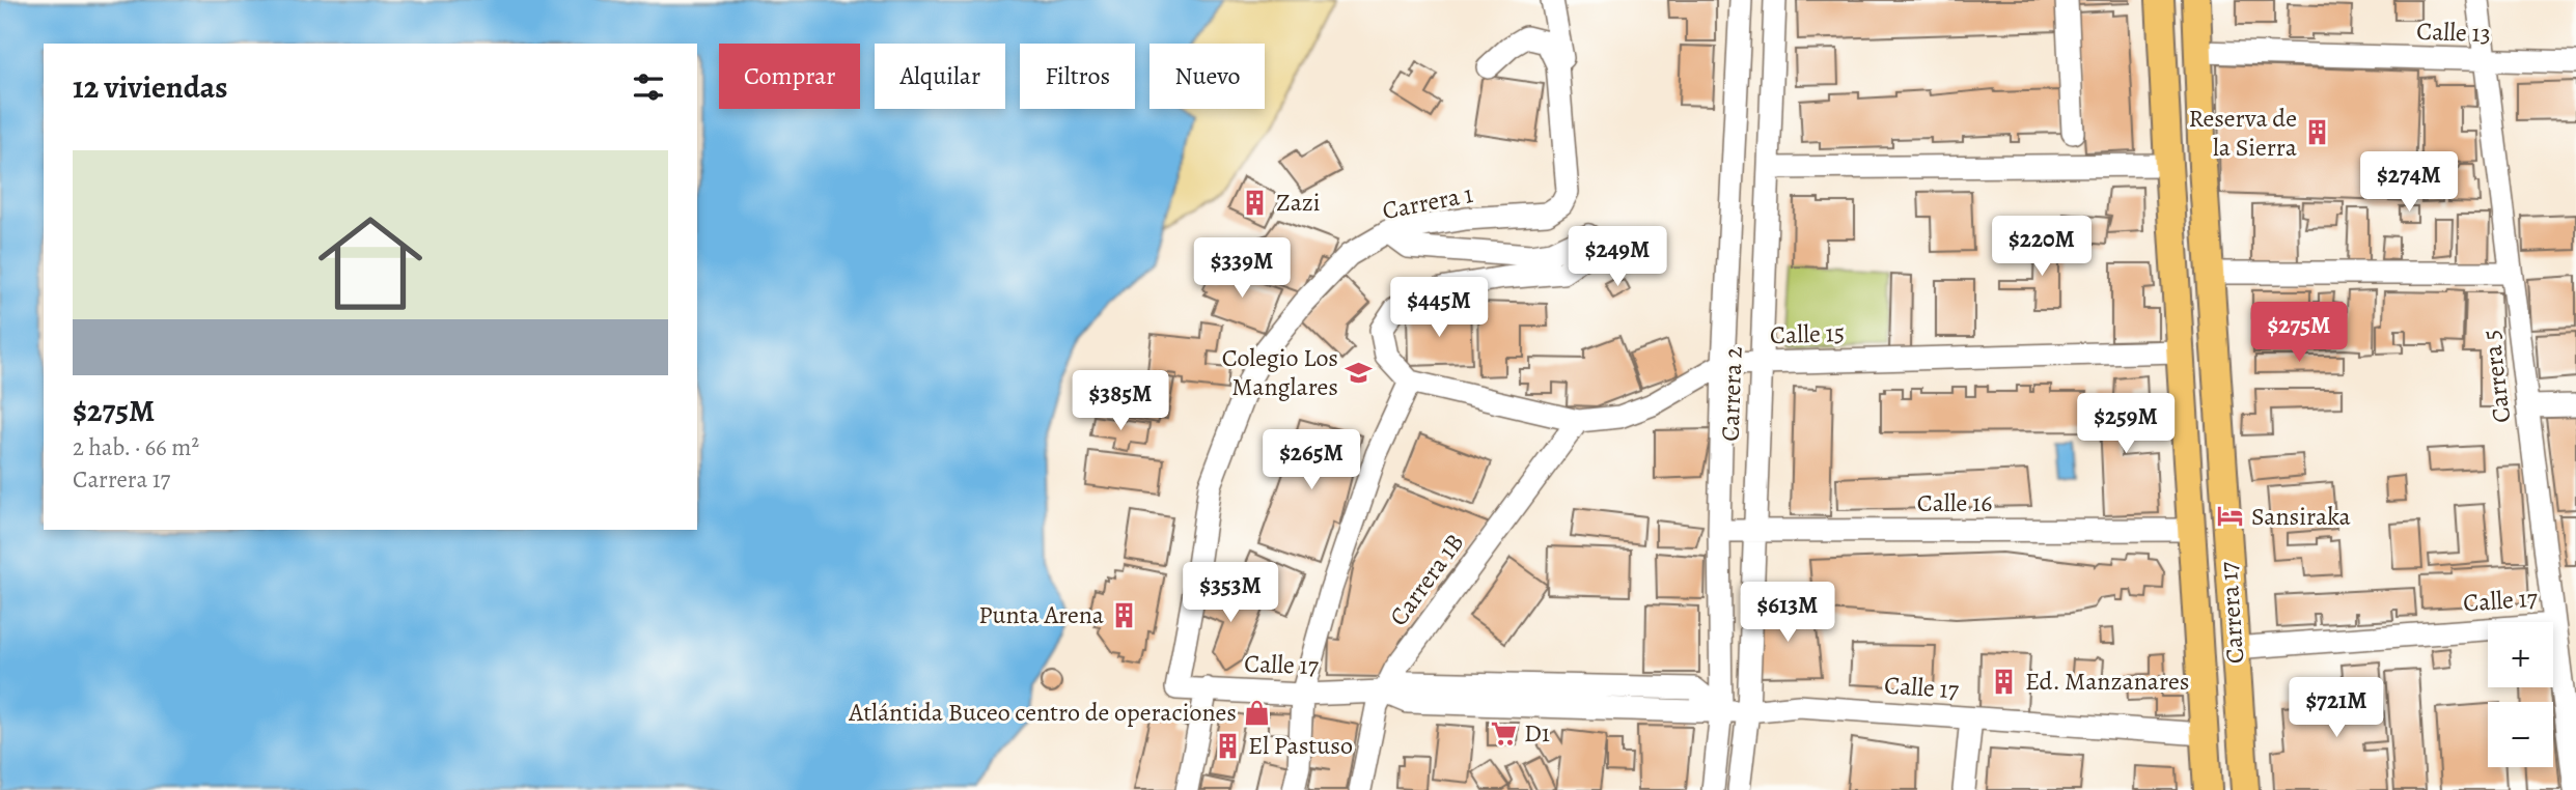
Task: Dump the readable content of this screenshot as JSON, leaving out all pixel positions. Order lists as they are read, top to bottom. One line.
{"streets":{"main road":["Carrera 17"],"street":["Calle 13","Carrera 1","Calle 15","Carrera 5","Carrera 2","Calle 16","Carrera 1B","Calle 17"]},"crossings":[["Calle 13","Carrera 5"],["Calle 13","Carrera 17"],["Carrera 1","Calle 17"],["Calle 15","Carrera 2"],["Calle 15","Carrera 1B"],["Calle 15","Carrera 17"],["Carrera 5","Calle 17"],["Carrera 2","Calle 16"],["Carrera 2","Calle 17"],["Calle 16","Carrera 17"],["Carrera 1B","Calle 17"],["Calle 17","Carrera 17"]],"places":{"building":["Reserva de la Sierra","Zazi","Punta Arena","Ed. Manzanares","El Pastuso"],"school or university":["Colegio Los Manglares"],"hotel":["Sansiraka"],"shop":["Atlántida Buceo centro de operaciones"],"supermarket":["D1"]},"page":{"chip":["Comprar","Alquilar","Filtros","Nuevo"],"heading":"12 viviendas","list":[{"name":"$275M","note":"2 hab. · 66 m² · Carrera 17"}],"price":["$274M","$220M","$249M","$339M","$445M","$275M","$385M","$259M","$265M","$353M","$613M","$721M"],"map_buttons":["+","−"]}}
